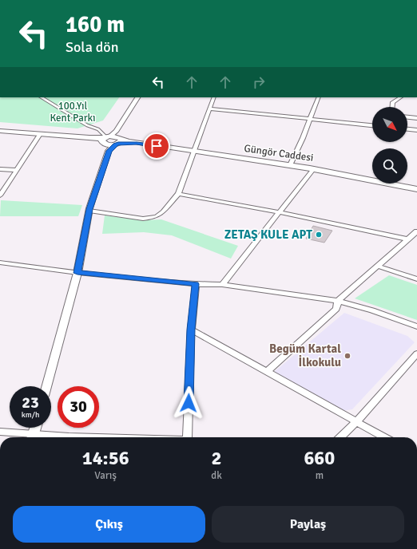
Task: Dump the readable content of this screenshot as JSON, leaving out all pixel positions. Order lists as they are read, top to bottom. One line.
{"streets":{"main road":["Güngör Caddesi"]},"parks":["100.Yıl Kent Parkı"],"places":["ZETAŞ KULE APT","Begüm Kartal İlkokulu"],"north":"bottom right","page":{"turn":["160 m","Sola dön"],"speed":"23 km/h","limit":"30","eta":["14:56","Varış","2","dk","660","m"],"buttons":["Çıkış","Paylaş"]}}
